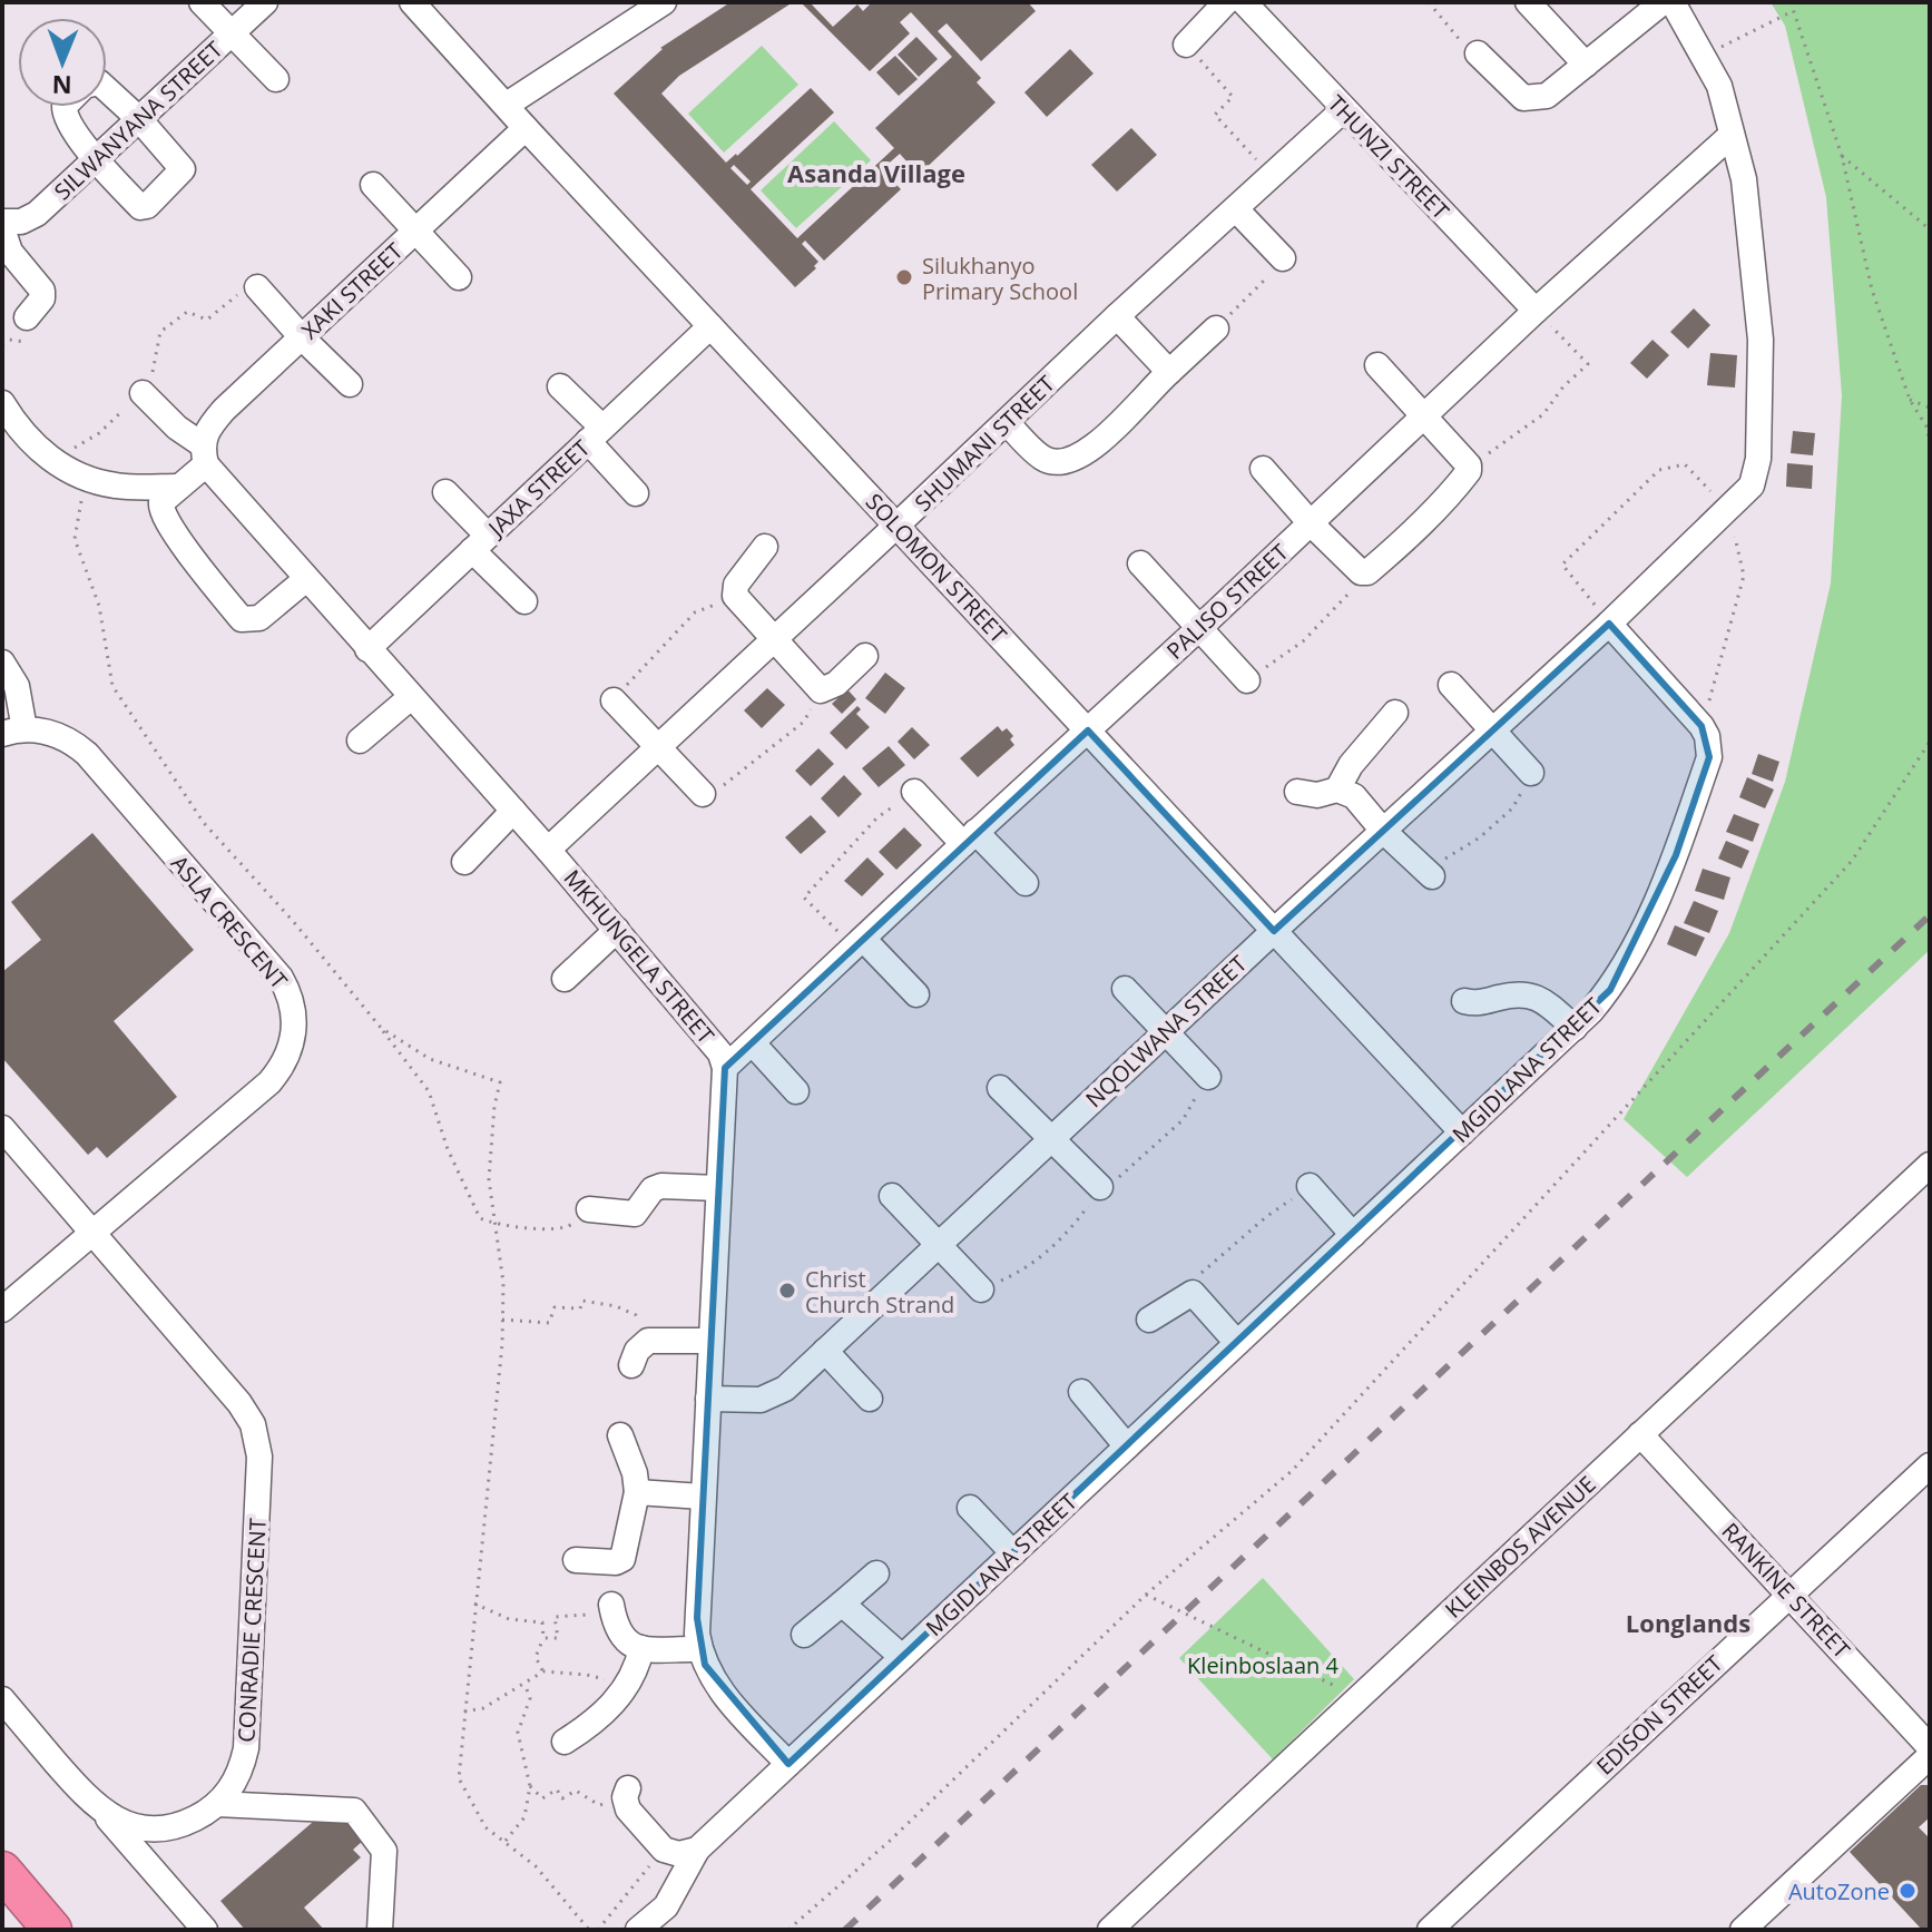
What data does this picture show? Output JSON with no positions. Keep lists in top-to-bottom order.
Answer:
{
  "streets": {
    "street": [
      "SILWANYANA STREET",
      "THUNZI STREET",
      "XAKI STREET",
      "SHUMANI STREET",
      "JAXA STREET",
      "SOLOMON STREET",
      "PALISO STREET",
      "ASLA CRESCENT",
      "MKHUNGELA STREET",
      "NQOLWANA STREET",
      "MGIDLANA STREET",
      "KLEINBOS AVENUE",
      "RANKINE STREET",
      "CONRADIE CRESCENT",
      "EDISON STREET"
    ]
  },
  "crossings": [
    ["THUNZI STREET", "SHUMANI STREET"],
    ["THUNZI STREET", "PALISO STREET"],
    ["XAKI STREET", "SOLOMON STREET"],
    ["XAKI STREET", "MKHUNGELA STREET"],
    ["SHUMANI STREET", "SOLOMON STREET"],
    ["SHUMANI STREET", "MKHUNGELA STREET"],
    ["JAXA STREET", "SOLOMON STREET"],
    ["JAXA STREET", "MKHUNGELA STREET"],
    ["SOLOMON STREET", "PALISO STREET"],
    ["SOLOMON STREET", "NQOLWANA STREET"],
    ["SOLOMON STREET", "MGIDLANA STREET"],
    ["PALISO STREET", "MKHUNGELA STREET"],
    ["ASLA CRESCENT", "CONRADIE CRESCENT"],
    ["MKHUNGELA STREET", "NQOLWANA STREET"],
    ["MKHUNGELA STREET", "MGIDLANA STREET"],
    ["NQOLWANA STREET", "MGIDLANA STREET"],
    ["KLEINBOS AVENUE", "RANKINE STREET"],
    ["RANKINE STREET", "EDISON STREET"]
  ],
  "districts": ["Asanda Village", "Longlands"],
  "parks": ["Kleinboslaan 4"],
  "places": ["Silukhanyo Primary School", "Christ Church Strand", "AutoZone"],
  "north": "bottom"
}
